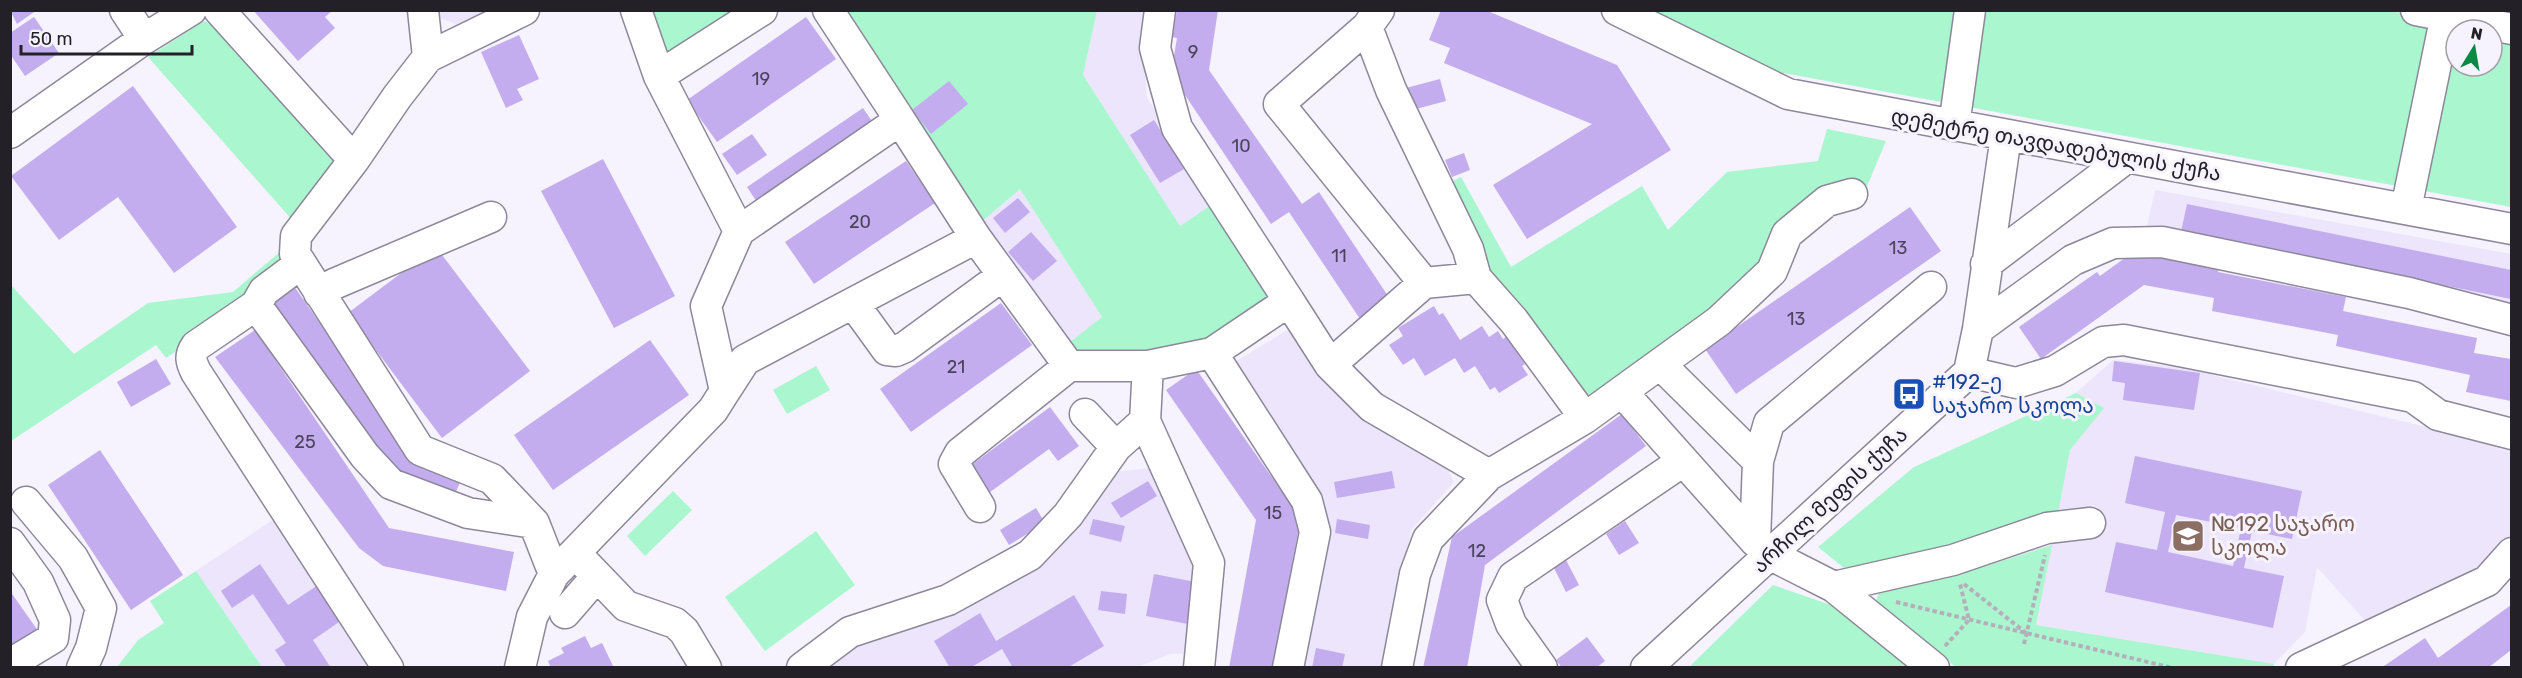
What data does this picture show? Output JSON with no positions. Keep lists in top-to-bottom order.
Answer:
{
  "streets": {
    "street": ["დემეტრე თავდადებულის ქუჩა", "არჩილ მეფის ქუჩა"]
  },
  "places": {
    "bus stop": ["#192-ე საჯარო სკოლა"],
    "school or university": ["№192 საჯარო სკოლა"]
  },
  "house_numbers": [
    "9",
    "19",
    "10",
    "20",
    "13",
    "11",
    "13",
    "21",
    "25",
    "15",
    "12"
  ],
  "scale_bar": "50 m",
  "north": "top"
}
